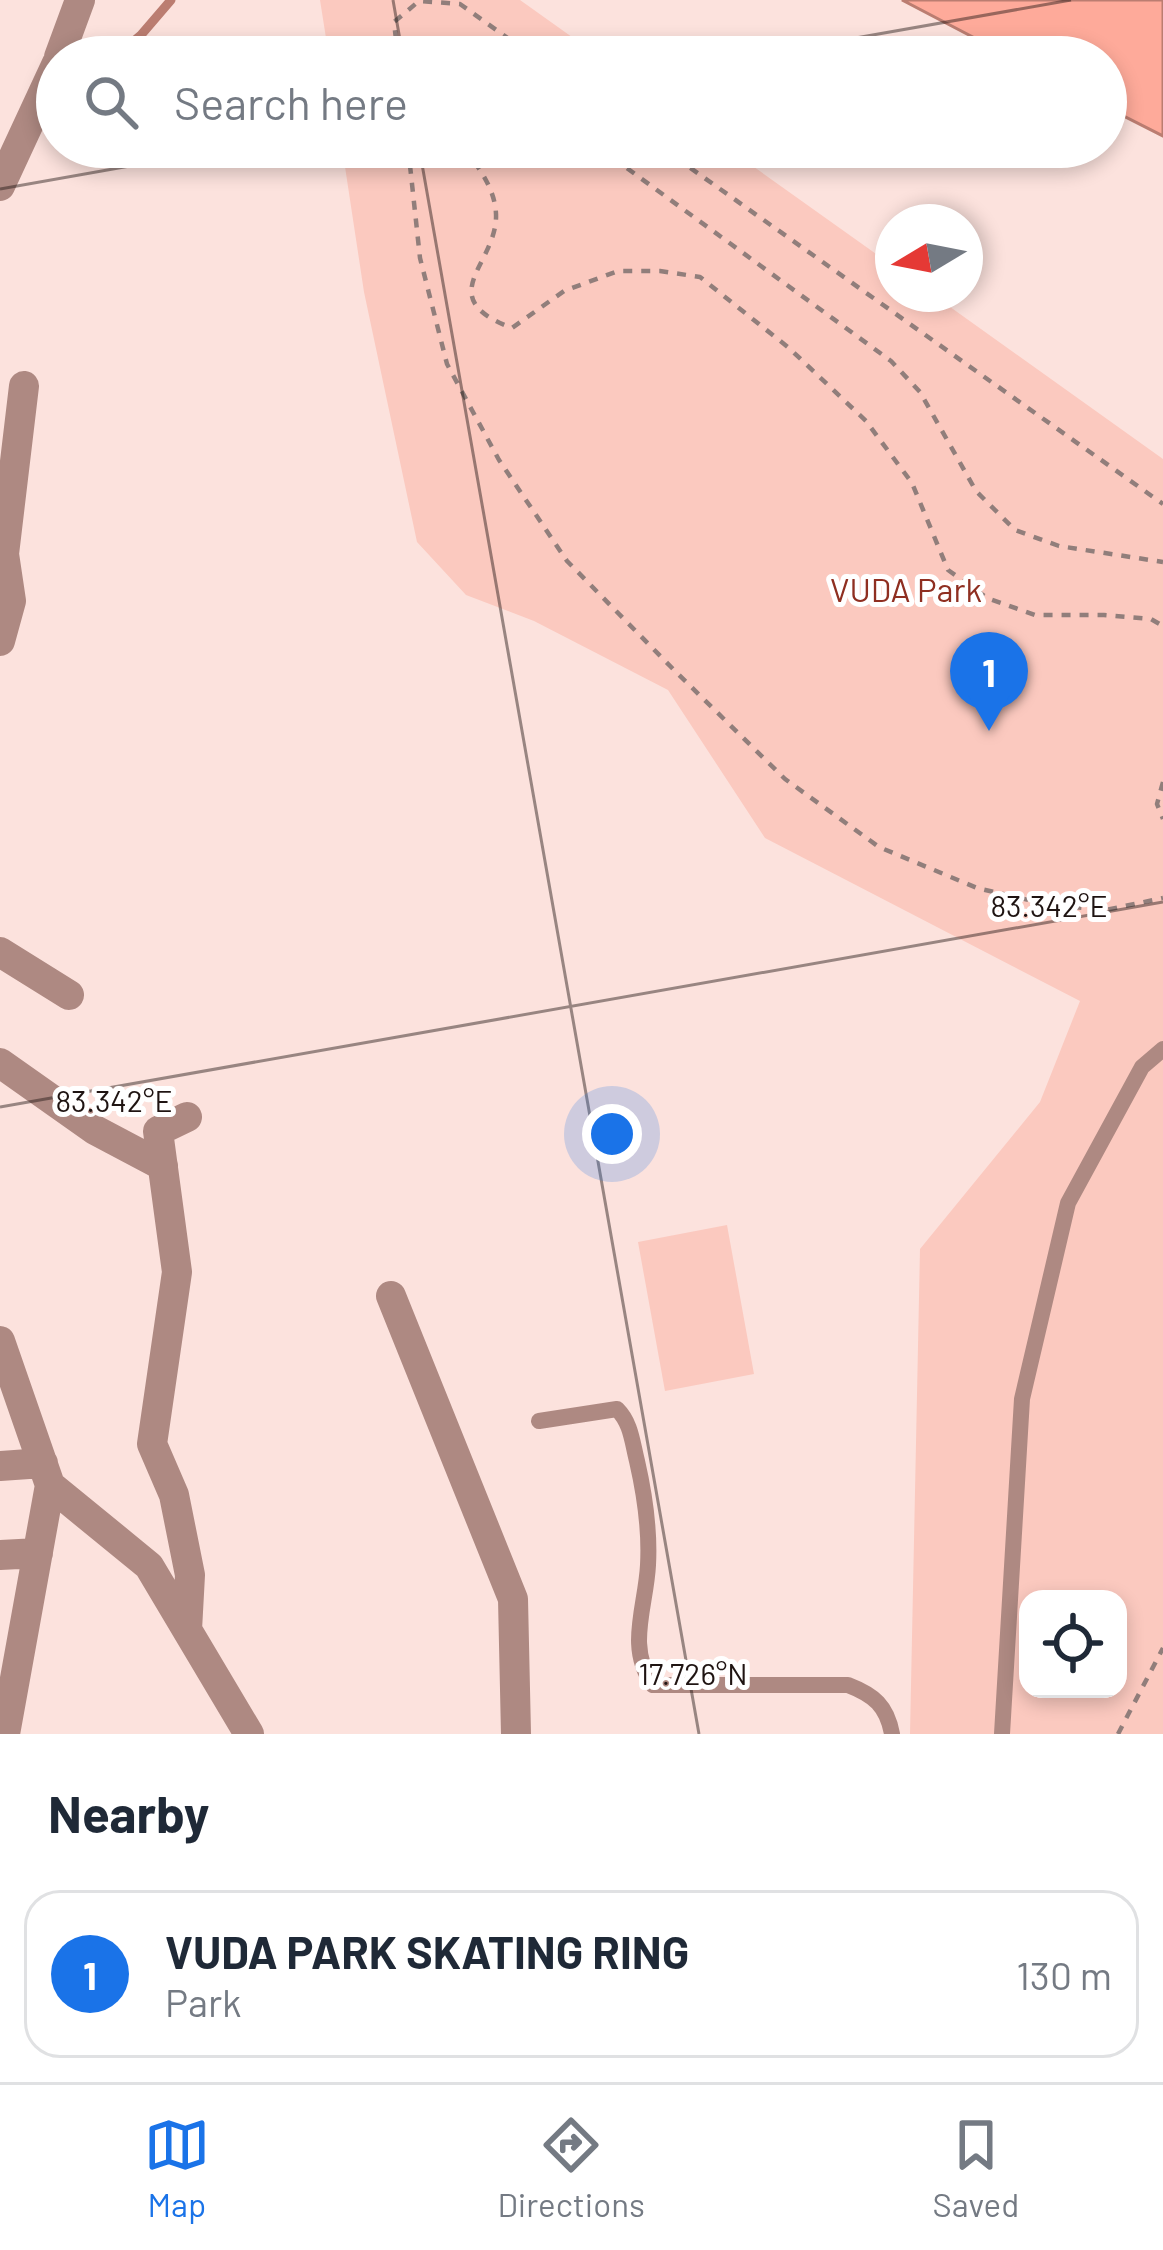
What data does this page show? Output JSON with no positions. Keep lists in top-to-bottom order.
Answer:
{
  "parks": ["VUDA Park"],
  "north": "left",
  "page": {
    "search": "Search here",
    "pins": "1",
    "heading": "Nearby",
    "list": [
      {
        "mark": "1",
        "name": "VUDA PARK SKATING RING",
        "note": "Park",
        "value": "130 m"
      }
    ],
    "nav": ["Map", "Directions", "Saved"]
  },
  "coordinates": ["83.342°E", "17.726°N"]
}
